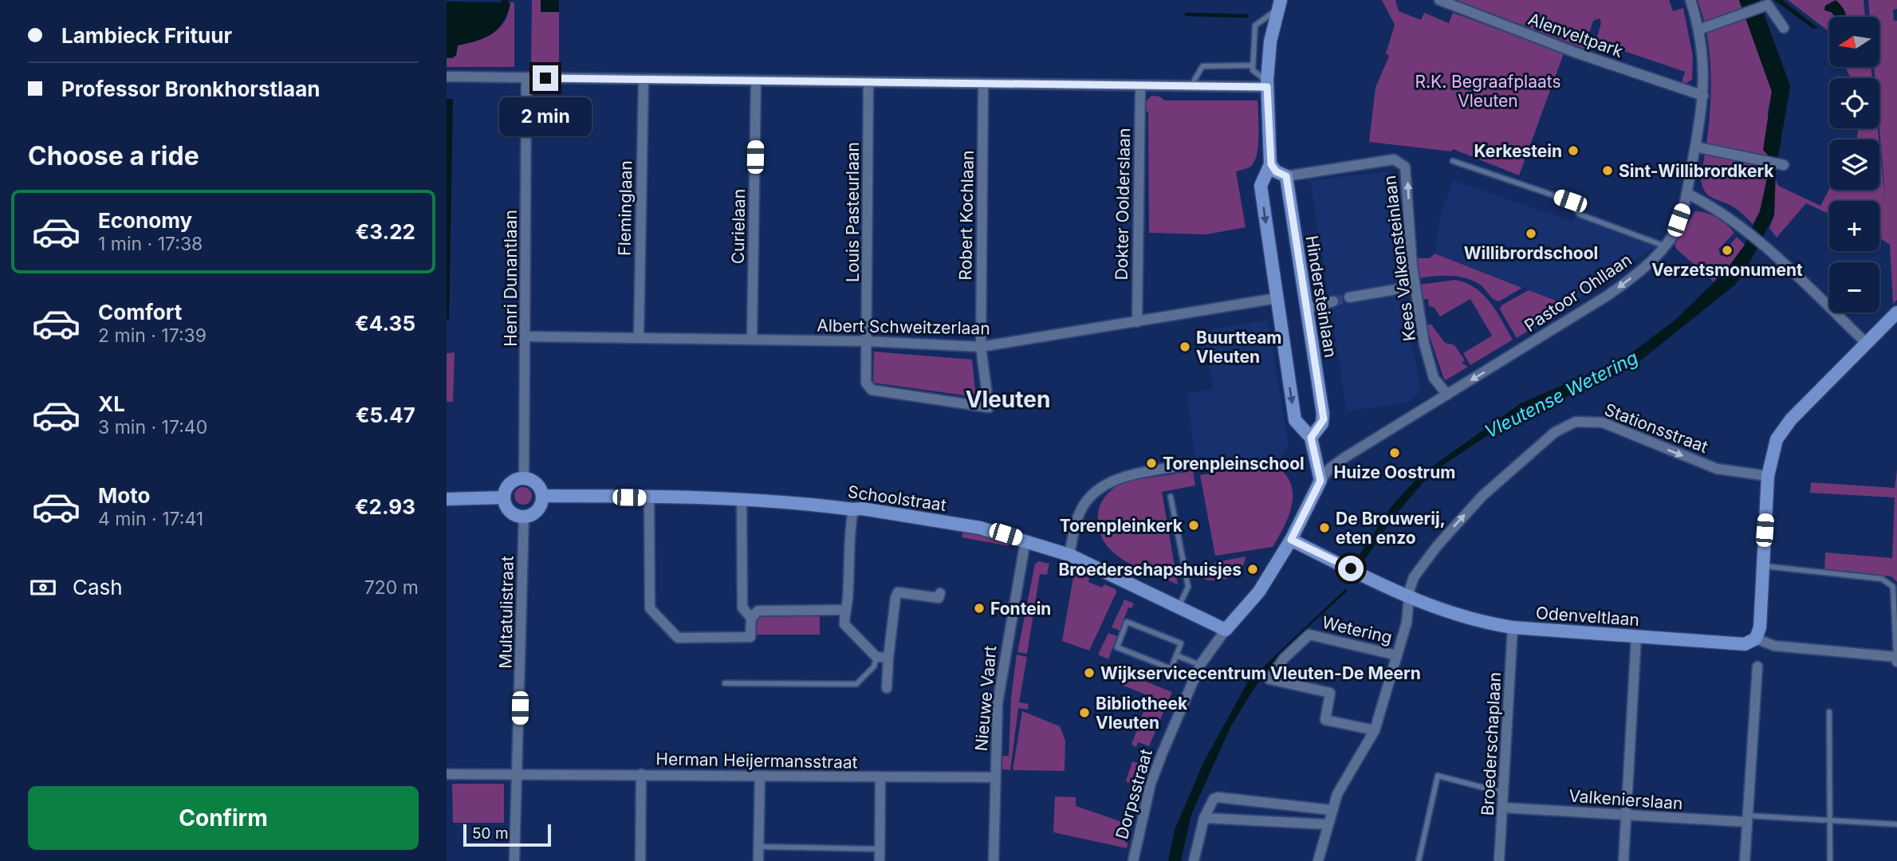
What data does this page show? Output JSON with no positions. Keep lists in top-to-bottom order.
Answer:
{
  "streets": {
    "street": [
      "Alenveltpark",
      "Dokter Oolderslaan",
      "Fleminglaan",
      "Louis Pasteurlaan",
      "Robert Kochlaan",
      "Curielaan",
      "Kees Valkensteinlaan",
      "Henri Dunantlaan",
      "Pastoor Ohllaan",
      "Hindersteinlaan",
      "Albert Schweitzerlaan",
      "Stationsstraat",
      "Schoolstraat",
      "Multatulistraat",
      "Odenveltlaan",
      "Wetering",
      "Nieuwe Vaart",
      "Broederschaplaan",
      "Herman Heijermansstraat",
      "Dorpsstraat",
      "Valkenierslaan"
    ]
  },
  "crossings": [
    ["Alenveltpark", "Pastoor Ohllaan"],
    ["Dokter Oolderslaan", "Albert Schweitzerlaan"],
    ["Fleminglaan", "Albert Schweitzerlaan"],
    ["Louis Pasteurlaan", "Robert Kochlaan"],
    ["Louis Pasteurlaan", "Albert Schweitzerlaan"],
    ["Robert Kochlaan", "Albert Schweitzerlaan"],
    ["Curielaan", "Albert Schweitzerlaan"],
    ["Kees Valkensteinlaan", "Pastoor Ohllaan"],
    ["Kees Valkensteinlaan", "Hindersteinlaan"],
    ["Henri Dunantlaan", "Albert Schweitzerlaan"],
    ["Henri Dunantlaan", "Schoolstraat"],
    ["Henri Dunantlaan", "Multatulistraat"],
    ["Stationsstraat", "Odenveltlaan"],
    ["Stationsstraat", "Wetering"],
    ["Schoolstraat", "Multatulistraat"],
    ["Schoolstraat", "Nieuwe Vaart"],
    ["Schoolstraat", "Dorpsstraat"],
    ["Multatulistraat", "Herman Heijermansstraat"],
    ["Odenveltlaan", "Broederschaplaan"],
    ["Odenveltlaan", "Dorpsstraat"],
    ["Nieuwe Vaart", "Herman Heijermansstraat"],
    ["Broederschaplaan", "Valkenierslaan"]
  ],
  "one_way": ["Pastoor Ohllaan", "Stationsstraat"],
  "districts": ["Vleuten"],
  "water": ["Vleutense Wetering"],
  "parks": ["R.K. Begraafplaats Vleuten"],
  "places": [
    "Kerkestein",
    "Sint-Willibrordkerk",
    "Willibrordschool",
    "Verzetsmonument",
    "Buurtteam Vleuten",
    "Huize Oostrum",
    "Torenpleinschool",
    "Torenpleinkerk",
    "De Brouwerij, eten enzo",
    "Broederschapshuisjes",
    "Fontein",
    "Wijkservicecentrum Vleuten-De Meern",
    "Bibliotheek Vleuten"
  ],
  "scale_bar": "50 m",
  "north": "left",
  "page": {
    "banner": ["Lambieck Frituur", "Professor Bronkhorstlaan"],
    "map_buttons": ["+", "−"],
    "bubble": "2 min",
    "heading": "Choose a ride",
    "list": [
      {
        "name": "Economy",
        "note": "1 min · 17:38",
        "value": "€3.22"
      },
      {
        "name": "Comfort",
        "note": "2 min · 17:39",
        "value": "€4.35"
      },
      {
        "name": "XL",
        "note": "3 min · 17:40",
        "value": "€5.47"
      },
      {
        "name": "Moto",
        "note": "4 min · 17:41",
        "value": "€2.93"
      }
    ],
    "pay": ["Cash", "720 m"],
    "buttons": "Confirm",
    "scale": "50 m"
  }
}
